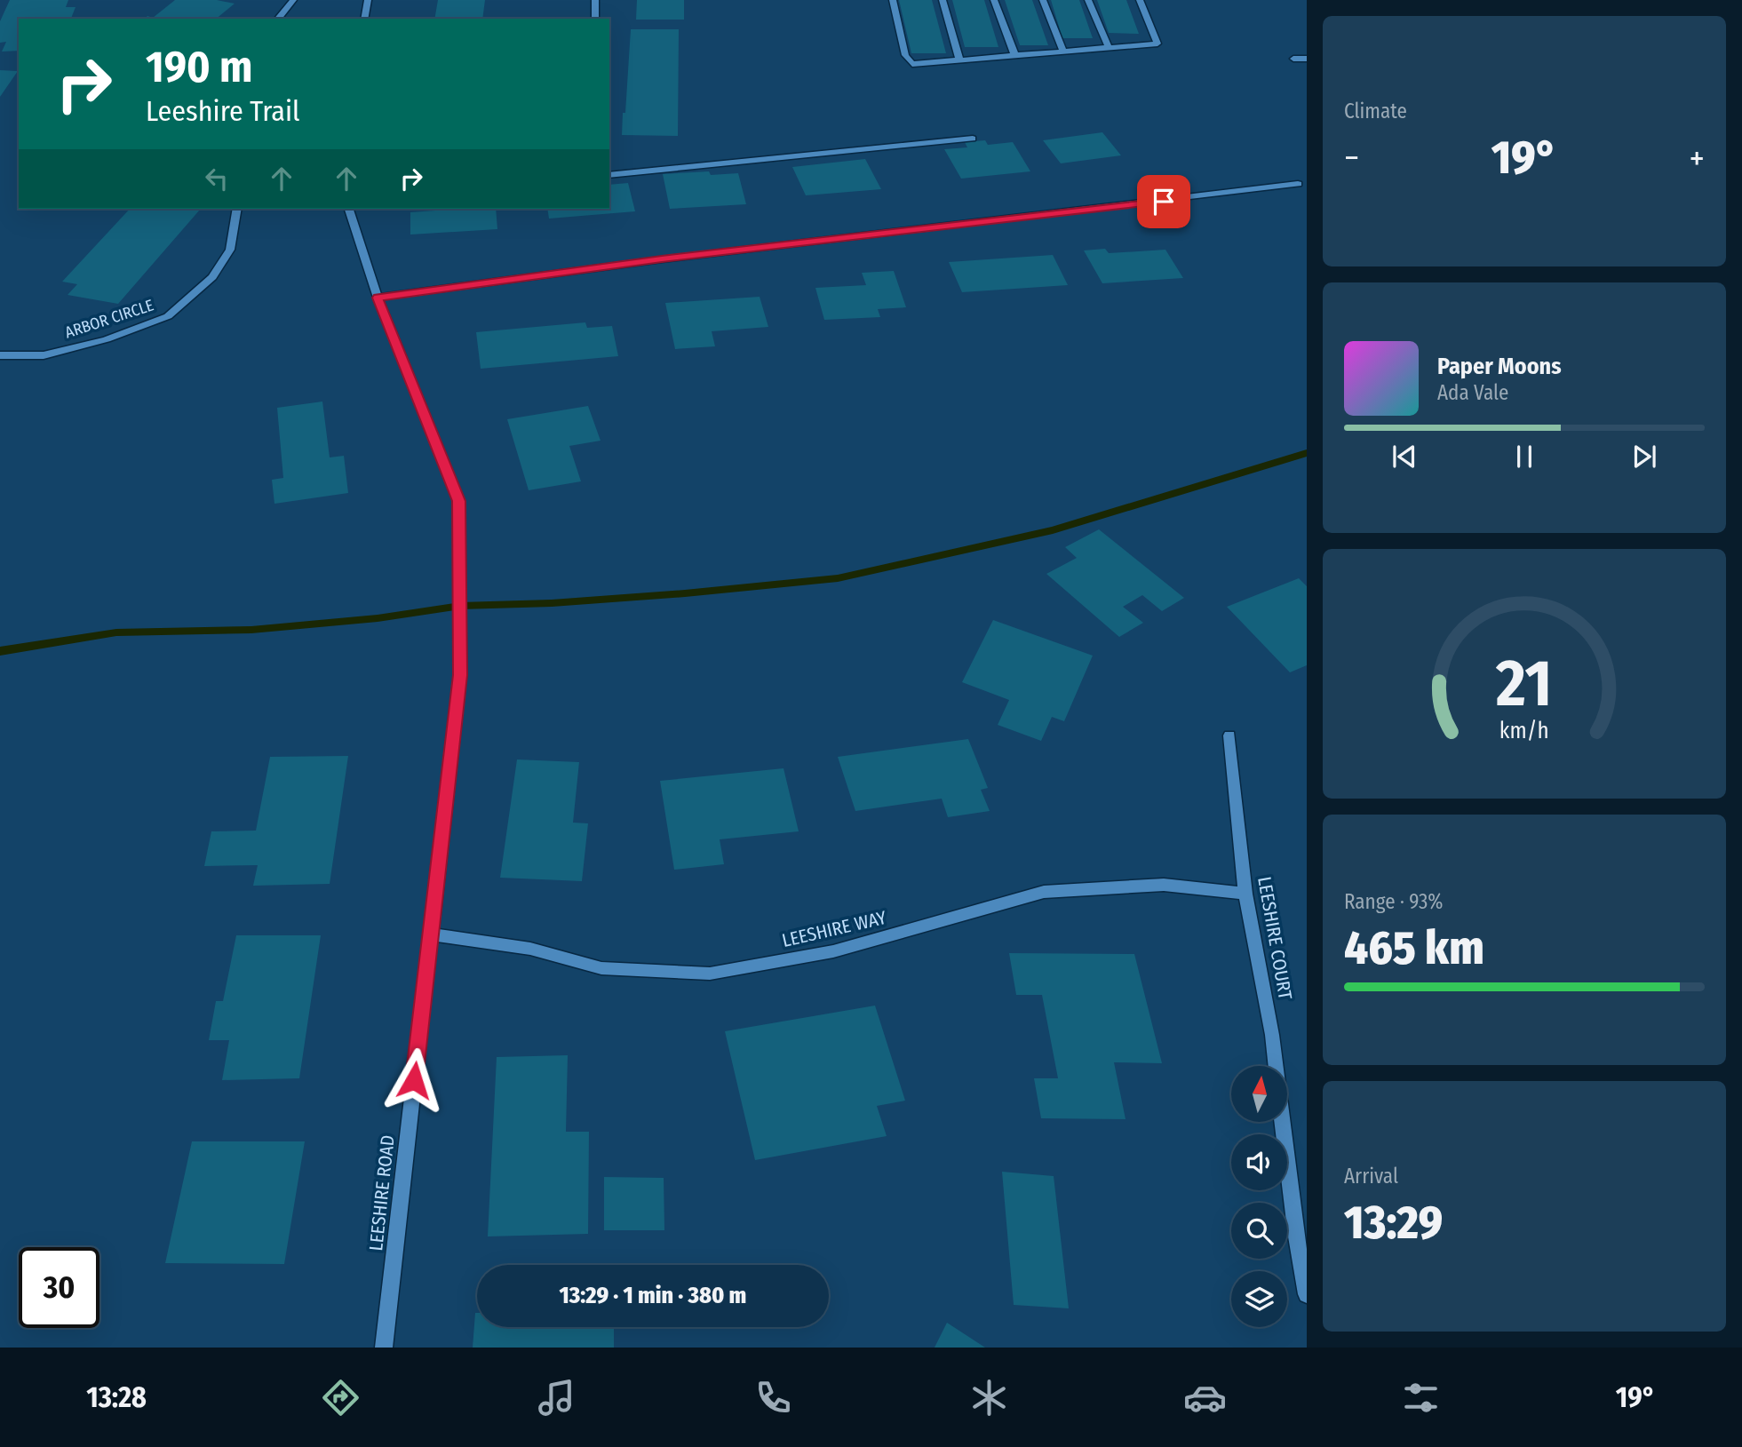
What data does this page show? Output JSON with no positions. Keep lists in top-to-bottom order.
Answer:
{
  "streets": {
    "street": [
      "ARBOR CIRCLE",
      "LEESHIRE WAY",
      "LEESHIRE COURT",
      "LEESHIRE ROAD"
    ]
  },
  "crossings": [
    ["LEESHIRE WAY", "LEESHIRE COURT"],
    ["LEESHIRE WAY", "LEESHIRE ROAD"]
  ],
  "north": "top",
  "page": {
    "tile": [
      "Climate",
      ["Range · 93%", "465 km"],
      ["Arrival", "13:29"]
    ],
    "turn": ["190 m", "Leeshire Trail"],
    "heat": ["−", "19°", "+"],
    "song": ["Paper Moons", "Ada Vale"],
    "limit": "30",
    "trip": "13:29 · 1 min · 380 m",
    "tabs": ["13:28", "19°"],
    "gauge": ["21", "km/h"]
  }
}
